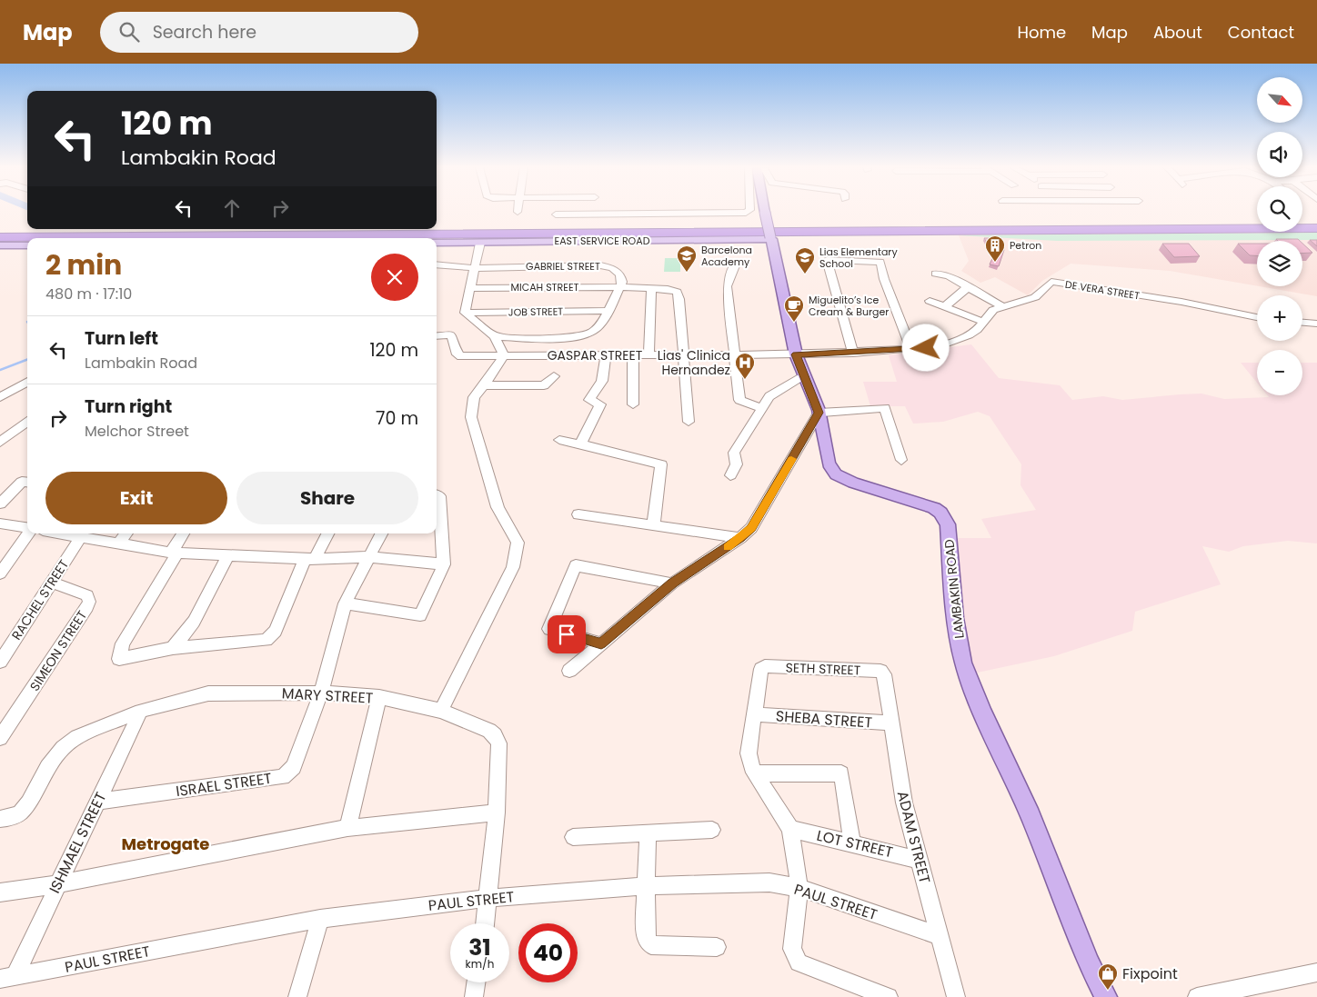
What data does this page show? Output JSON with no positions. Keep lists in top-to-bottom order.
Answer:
{
  "streets": {
    "main road": ["EAST SERVICE ROAD", "LAMBAKIN ROAD"],
    "street": [
      "GABRIEL STREET",
      "MICAH STREET",
      "DE VERA STREET",
      "JOB STREET",
      "GASPAR STREET",
      "RACHEL STREET",
      "SIMEON STREET",
      "SETH STREET",
      "MARY STREET",
      "SHEBA STREET",
      "ISRAEL STREET",
      "ADAM STREET",
      "ISHMAEL STREET",
      "LOT STREET",
      "PAUL STREET"
    ]
  },
  "crossings": [
    ["EAST SERVICE ROAD", "LAMBAKIN ROAD"],
    ["GABRIEL STREET", "MICAH STREET"],
    ["DE VERA STREET", "GASPAR STREET"],
    ["DE VERA STREET", "LAMBAKIN ROAD"],
    ["GASPAR STREET", "LAMBAKIN ROAD"],
    ["RACHEL STREET", "SIMEON STREET"],
    ["SETH STREET", "SHEBA STREET"],
    ["SETH STREET", "ADAM STREET"],
    ["MARY STREET", "ISRAEL STREET"],
    ["MARY STREET", "ISHMAEL STREET"],
    ["MARY STREET", "PAUL STREET"],
    ["SHEBA STREET", "ADAM STREET"],
    ["ISRAEL STREET", "ISHMAEL STREET"],
    ["ADAM STREET", "LOT STREET"],
    ["ADAM STREET", "PAUL STREET"],
    ["ISHMAEL STREET", "PAUL STREET"]
  ],
  "districts": ["Metrogate"],
  "places": {
    "building": ["Petron"],
    "school or university": ["Barcelona Academy", "Lias Elementary School"],
    "cafe": ["Miguelito’s Ice Cream & Burger"],
    "hospital": ["Lias' Clinica Hernandez"],
    "shop": ["Fixpoint"]
  },
  "north": "bottom right",
  "page": {
    "header": "Map",
    "search": "Search here",
    "nav": [
      "Home",
      "Map",
      "About",
      "Contact"
    ],
    "map_buttons": ["+", "−"],
    "turn": ["120 m", "Lambakin Road"],
    "heading": ["2 min", "480 m · 17:10"],
    "list": [
      {
        "name": "Turn left",
        "note": "Lambakin Road",
        "value": "120 m"
      },
      {
        "name": "Turn right",
        "note": "Melchor Street",
        "value": "70 m"
      }
    ],
    "buttons": ["Exit", "Share"],
    "speed": "31 km/h",
    "limit": "40"
  }
}
